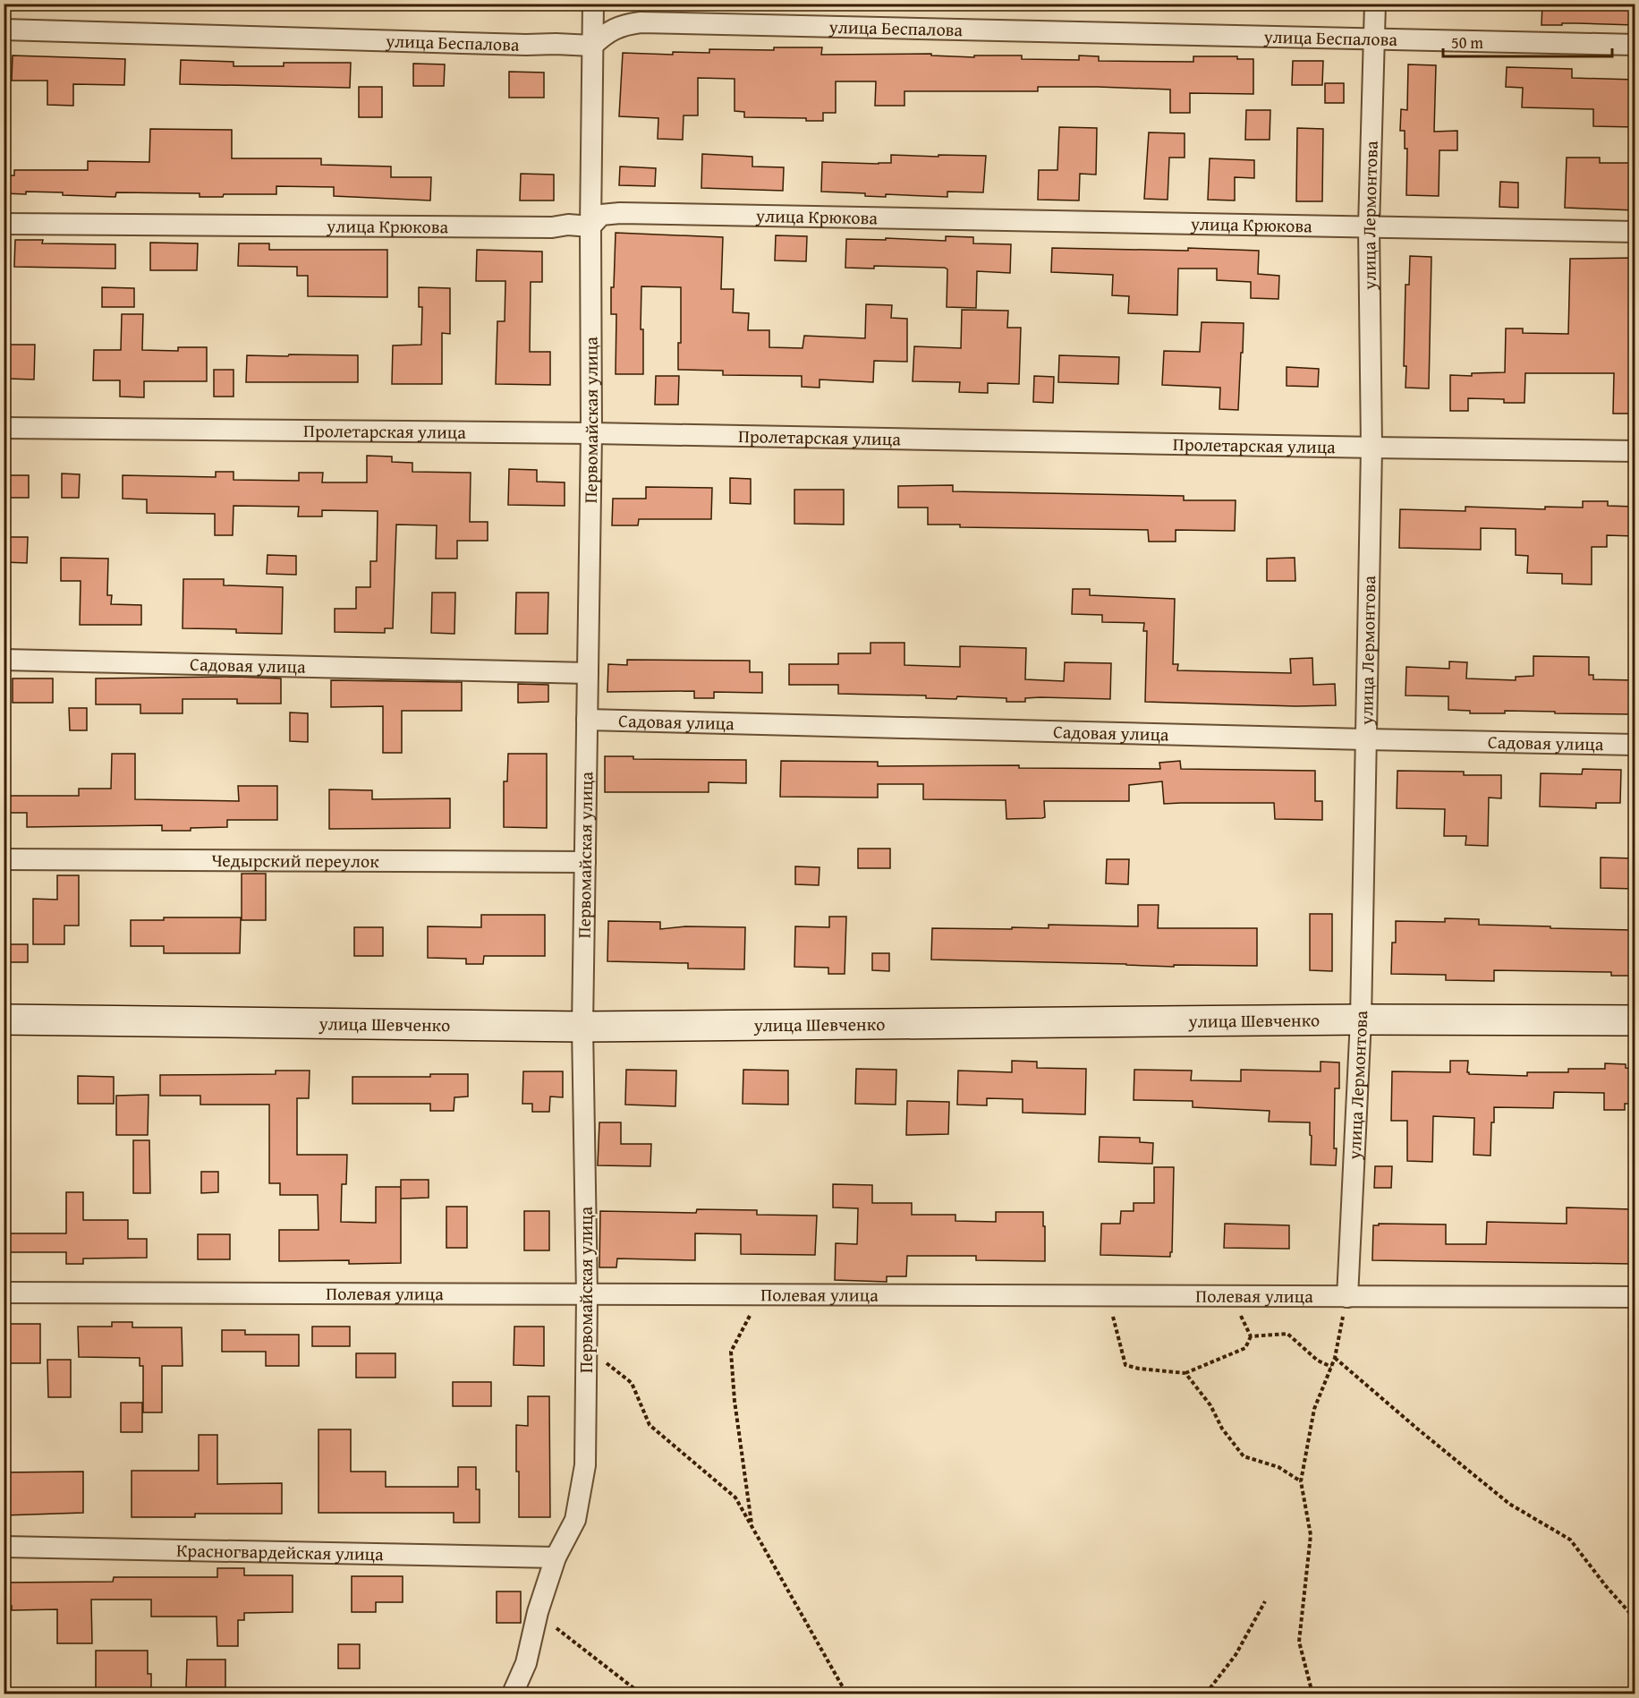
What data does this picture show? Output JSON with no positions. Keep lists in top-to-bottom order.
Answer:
{
  "streets": {
    "street": [
      "улица Беспалова",
      "улица Лермонтова",
      "улица Крюкова",
      "Первомайская улица",
      "Пролетарская улица",
      "Садовая улица",
      "Чедырский переулок",
      "улица Шевченко",
      "Полевая улица",
      "Красногвардейская улица"
    ]
  },
  "crossings": [
    ["улица Беспалова", "улица Лермонтова"],
    ["улица Беспалова", "Первомайская улица"],
    ["улица Лермонтова", "улица Крюкова"],
    ["улица Лермонтова", "Пролетарская улица"],
    ["улица Лермонтова", "Садовая улица"],
    ["улица Лермонтова", "улица Шевченко"],
    ["улица Лермонтова", "Полевая улица"],
    ["улица Крюкова", "Первомайская улица"],
    ["Первомайская улица", "Пролетарская улица"],
    ["Первомайская улица", "Садовая улица"],
    ["Первомайская улица", "Чедырский переулок"],
    ["Первомайская улица", "улица Шевченко"],
    ["Первомайская улица", "Полевая улица"],
    ["Первомайская улица", "Красногвардейская улица"]
  ],
  "scale_bar": "50 m"
}
